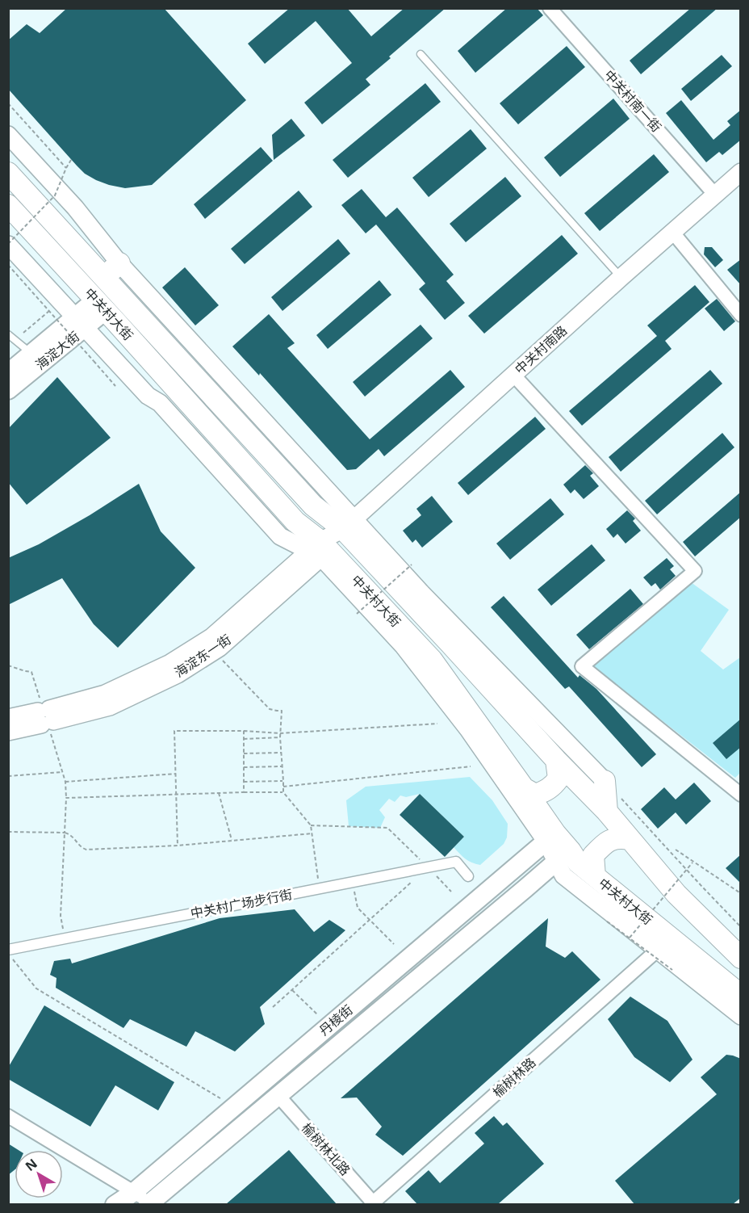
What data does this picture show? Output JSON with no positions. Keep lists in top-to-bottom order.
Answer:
{
  "streets": {
    "main road": ["中关村大街", "海淀大街", "丹棱街"],
    "street": [
      "中关村南一街",
      "中关村南路",
      "海淀东一街",
      "中关村广场步行街",
      "榆树林路",
      "榆树林北路"
    ]
  },
  "crossings": [
    ["中关村南一街", "中关村南路"],
    ["中关村大街", "中关村南路"],
    ["中关村大街", "海淀大街"],
    ["中关村大街", "海淀东一街"],
    ["中关村大街", "丹棱街"],
    ["中关村大街", "榆树林路"],
    ["中关村南路", "海淀东一街"],
    ["丹棱街", "榆树林北路"],
    ["榆树林路", "榆树林北路"]
  ],
  "north": "top left"
}
